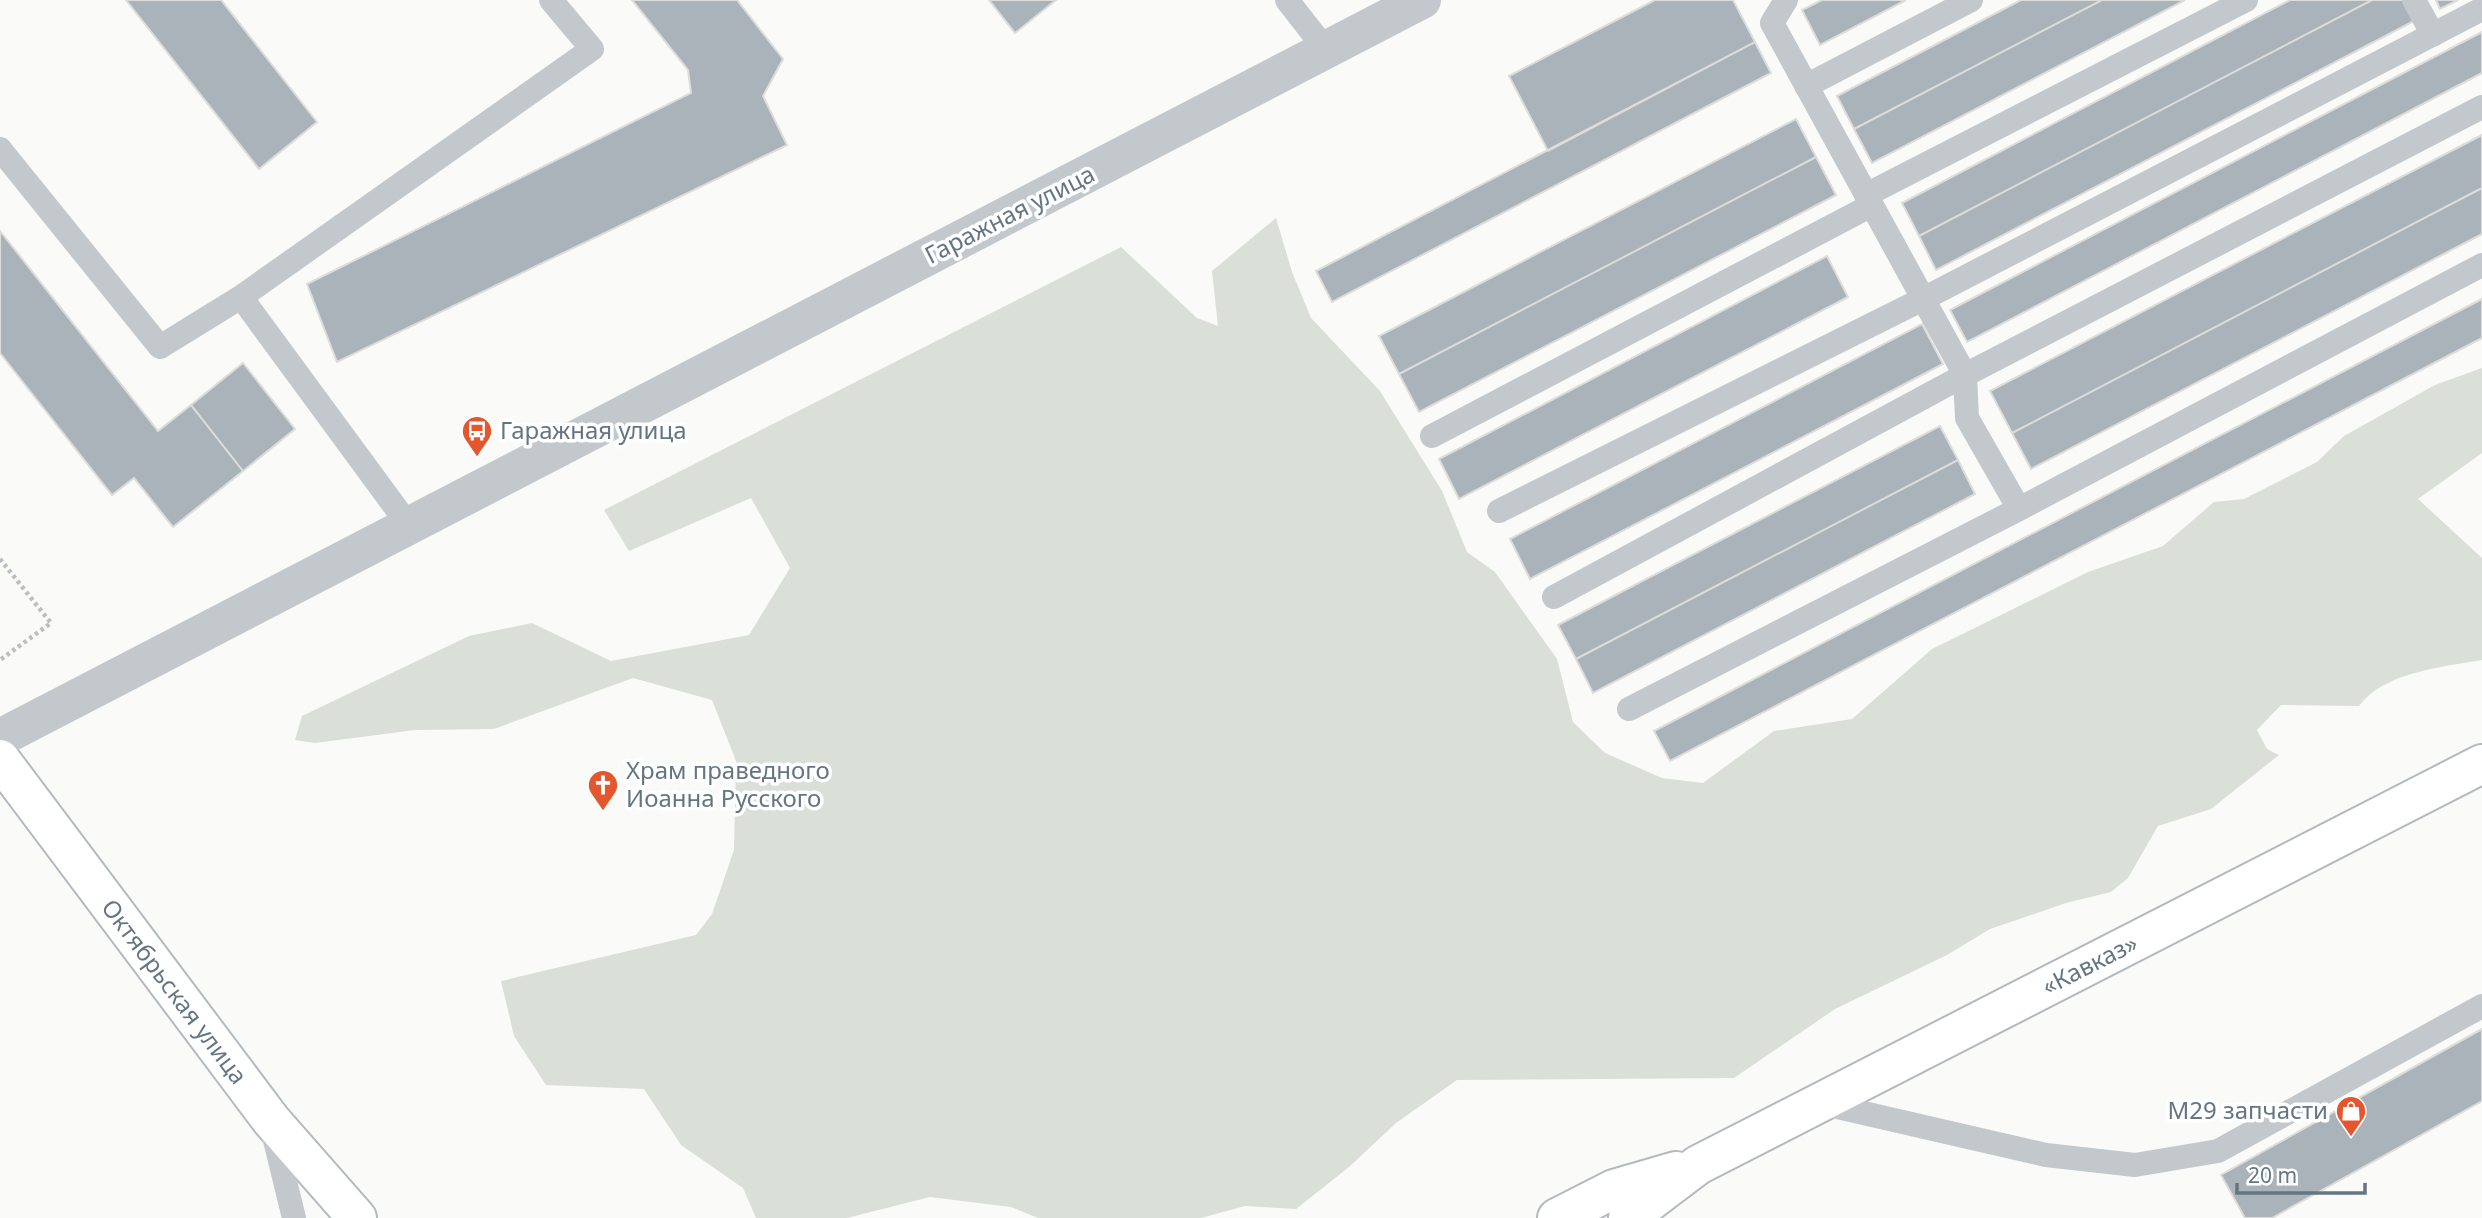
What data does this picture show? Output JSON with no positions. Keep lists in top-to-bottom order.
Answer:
{
  "streets": {
    "main road": ["«Кавказ»", "Октябрьская улица"],
    "street": ["Гаражная улица"]
  },
  "places": {
    "bus stop": ["Гаражная улица"],
    "church": ["Храм праведного Иоанна Русского"],
    "shop": ["М29 запчасти"]
  },
  "scale_bar": "20 m"
}
